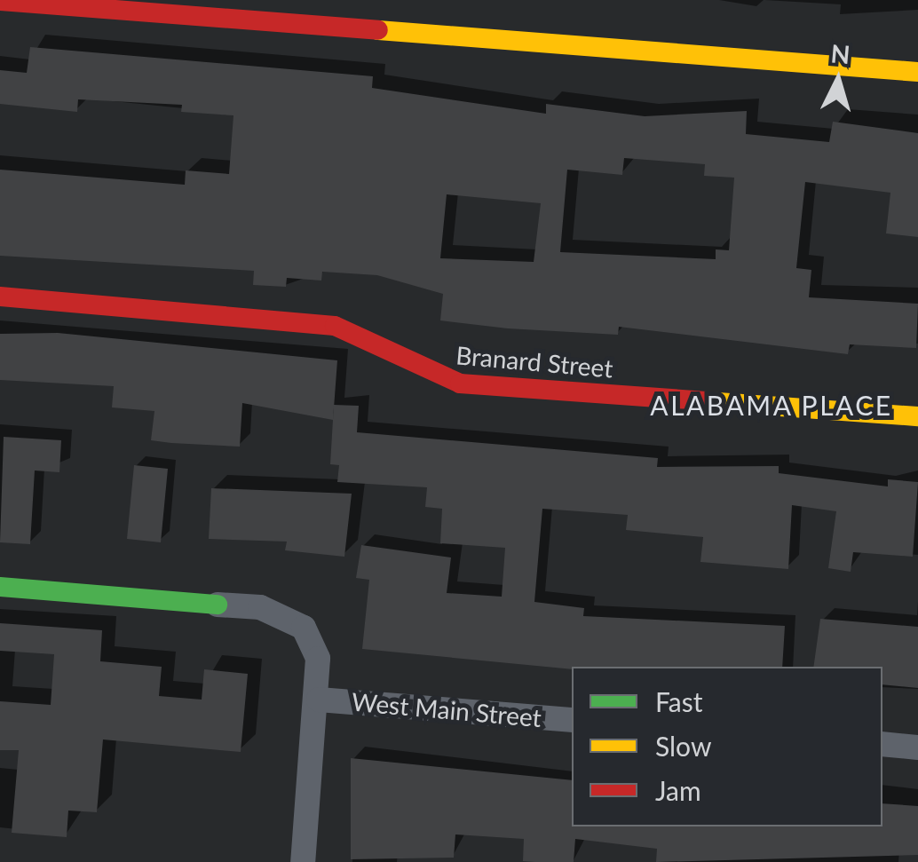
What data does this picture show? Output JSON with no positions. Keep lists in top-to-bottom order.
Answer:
{
  "streets": {
    "street": ["Branard Street", "West Main Street"]
  },
  "districts": ["ALABAMA PLACE"],
  "legend": ["Fast", "Slow", "Jam"],
  "north": "top"
}
